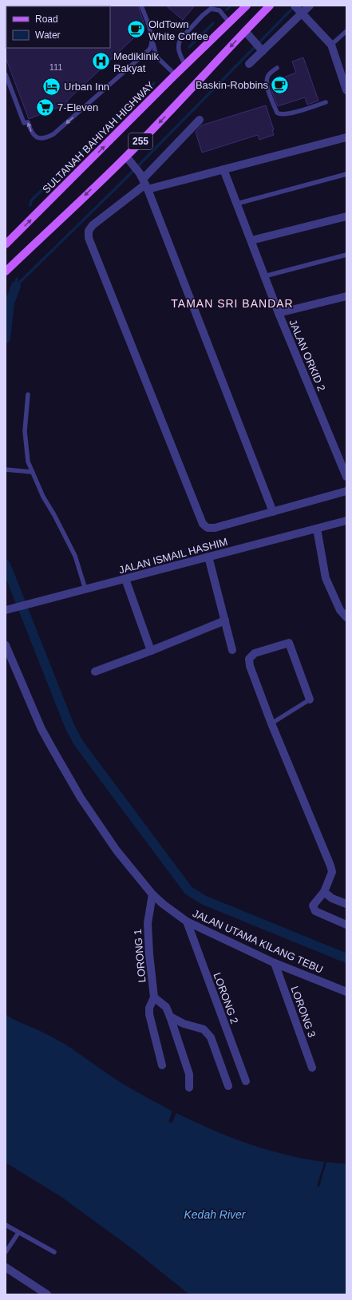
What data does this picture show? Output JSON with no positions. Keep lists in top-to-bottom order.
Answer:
{
  "streets": {
    "main road": ["SULTANAH BAHIYAH HIGHWAY", "255"],
    "street": [
      "JALAN ORKID 2",
      "JALAN ISMAIL HASHIM",
      "JALAN UTAMA KILANG TEBU",
      "LORONG 1",
      "LORONG 2",
      "LORONG 3"
    ]
  },
  "crossings": [
    ["JALAN UTAMA KILANG TEBU", "LORONG 1"],
    ["JALAN UTAMA KILANG TEBU", "LORONG 2"],
    ["JALAN UTAMA KILANG TEBU", "LORONG 3"]
  ],
  "districts": ["TAMAN SRI BANDAR"],
  "water": ["Kedah River"],
  "places": {
    "cafe": ["OldTown White Coffee", "Baskin-Robbins"],
    "hospital": ["Mediklinik Rakyat"],
    "hotel": ["Urban Inn"],
    "supermarket": ["7-Eleven"]
  },
  "house_numbers": ["111"],
  "legend": ["Road", "Water"]
}
